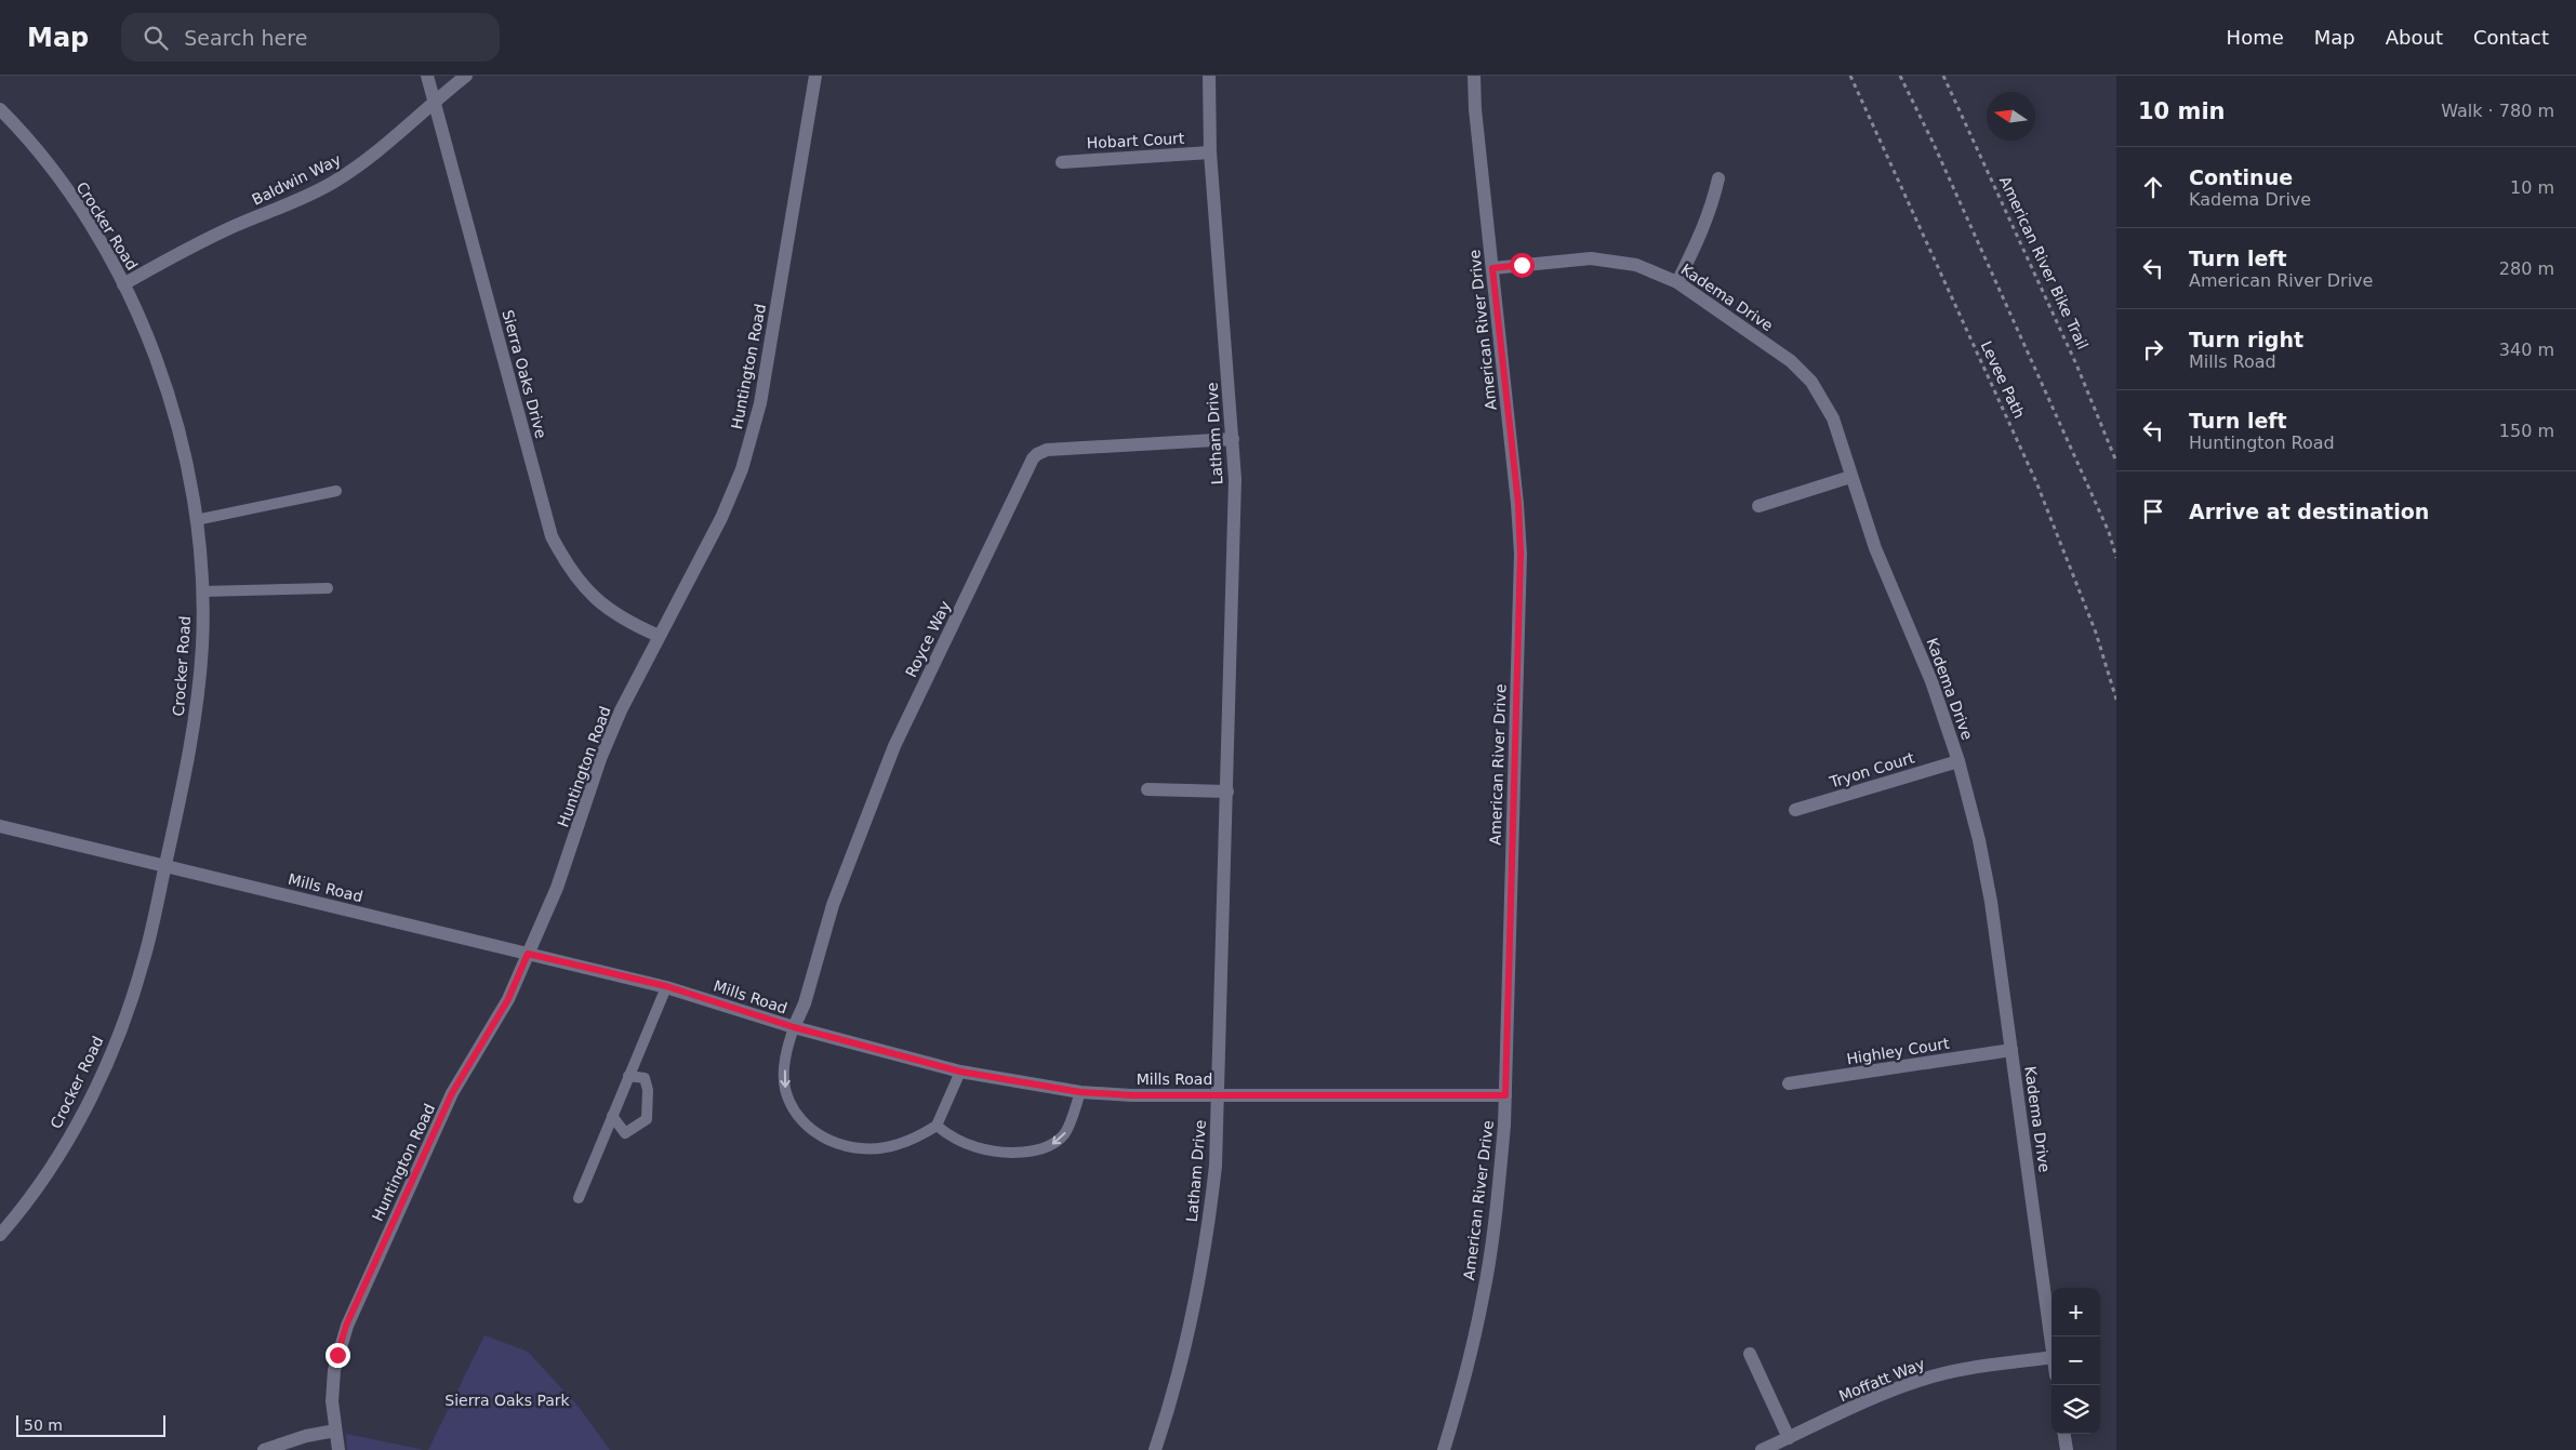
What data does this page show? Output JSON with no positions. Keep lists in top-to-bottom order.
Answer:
{
  "streets": {
    "street": [
      "Hobart Court",
      "Baldwin Way",
      "Crocker Road",
      "Kadema Drive",
      "American River Drive",
      "Huntington Road",
      "Sierra Oaks Drive",
      "Latham Drive",
      "Royce Way",
      "Tryon Court",
      "Mills Road",
      "Highley Court",
      "Moffatt Way"
    ],
    "path": ["American River Bike Trail", "Levee Path"]
  },
  "crossings": [
    ["Hobart Court", "Latham Drive"],
    ["Baldwin Way", "Crocker Road"],
    ["Baldwin Way", "Sierra Oaks Drive"],
    ["Crocker Road", "Mills Road"],
    ["Kadema Drive", "American River Drive"],
    ["Kadema Drive", "Tryon Court"],
    ["Kadema Drive", "Highley Court"],
    ["American River Drive", "Mills Road"],
    ["Huntington Road", "Sierra Oaks Drive"],
    ["Huntington Road", "Mills Road"],
    ["Latham Drive", "Royce Way"],
    ["Latham Drive", "Mills Road"],
    ["Royce Way", "Mills Road"]
  ],
  "parks": ["Sierra Oaks Park"],
  "scale_bar": "50 m",
  "north": "left",
  "page": {
    "header": "Map",
    "search": "Search here",
    "nav": [
      "Home",
      "Map",
      "About",
      "Contact"
    ],
    "heading": ["10 min", "Walk · 780 m"],
    "list": [
      ["Continue", "Kadema Drive", "10 m"],
      ["Turn left", "American River Drive", "280 m"],
      ["Turn right", "Mills Road", "340 m"],
      ["Turn left", "Huntington Road", "150 m"],
      "Arrive at destination"
    ],
    "map_buttons": ["+", "−"],
    "scale": "50 m"
  }
}
